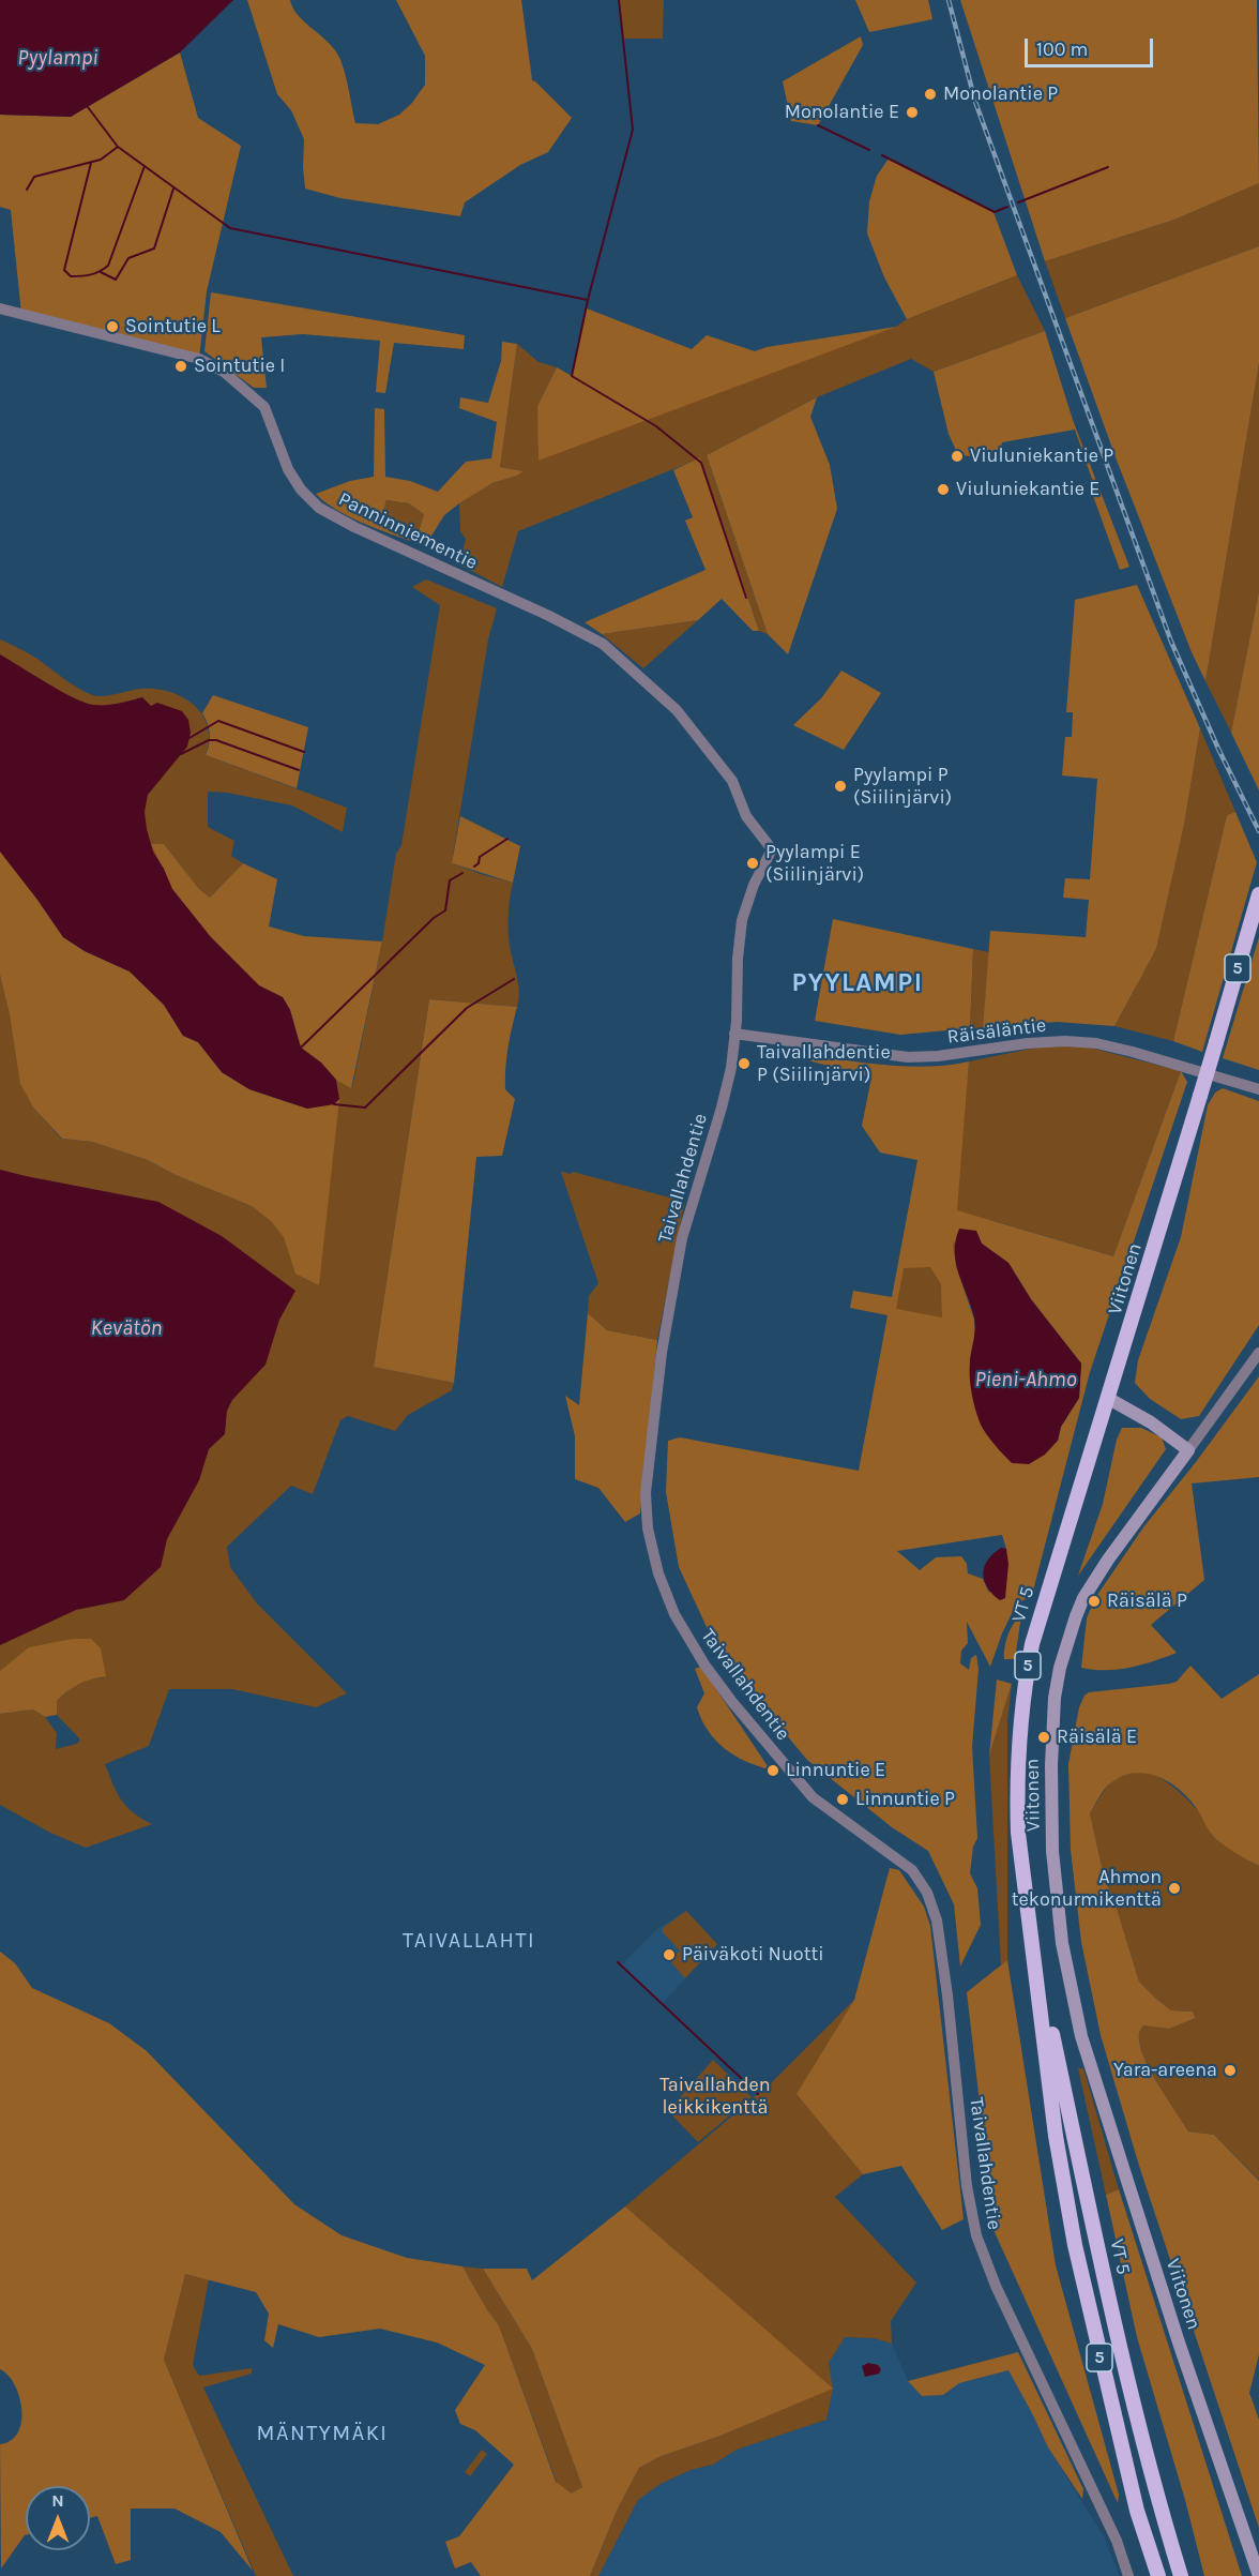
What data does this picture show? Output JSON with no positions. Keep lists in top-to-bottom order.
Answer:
{
  "streets": {
    "highway": ["5", "Viitonen", "VT 5"],
    "street": ["Panninniementie", "Räisäläntie", "Taivallahdentie"]
  },
  "crossings": [
    ["Panninniementie", "Taivallahdentie"],
    ["Räisäläntie", "Taivallahdentie"],
    ["Viitonen", "VT 5"]
  ],
  "districts": ["PYYLAMPI", "TAIVALLAHTI", "MÄNTYMÄKI"],
  "water": ["Pyylampi", "Kevätön", "Pieni-Ahmo"],
  "parks": ["Taivallahden leikkikenttä"],
  "places": [
    "Monolantie P",
    "Monolantie E",
    "Sointutie L",
    "Sointutie I",
    "Viuluniekantie P",
    "Viuluniekantie E",
    "Pyylampi P (Siilinjärvi)",
    "Pyylampi E (Siilinjärvi)",
    "Taivallahdentie P (Siilinjärvi)",
    "Räisälä P",
    "Räisälä E",
    "Linnuntie E",
    "Linnuntie P",
    "Ahmon tekonurmikenttä",
    "Päiväkoti Nuotti",
    "Yara-areena"
  ],
  "scale_bar": "100 m",
  "north": "top"
}
